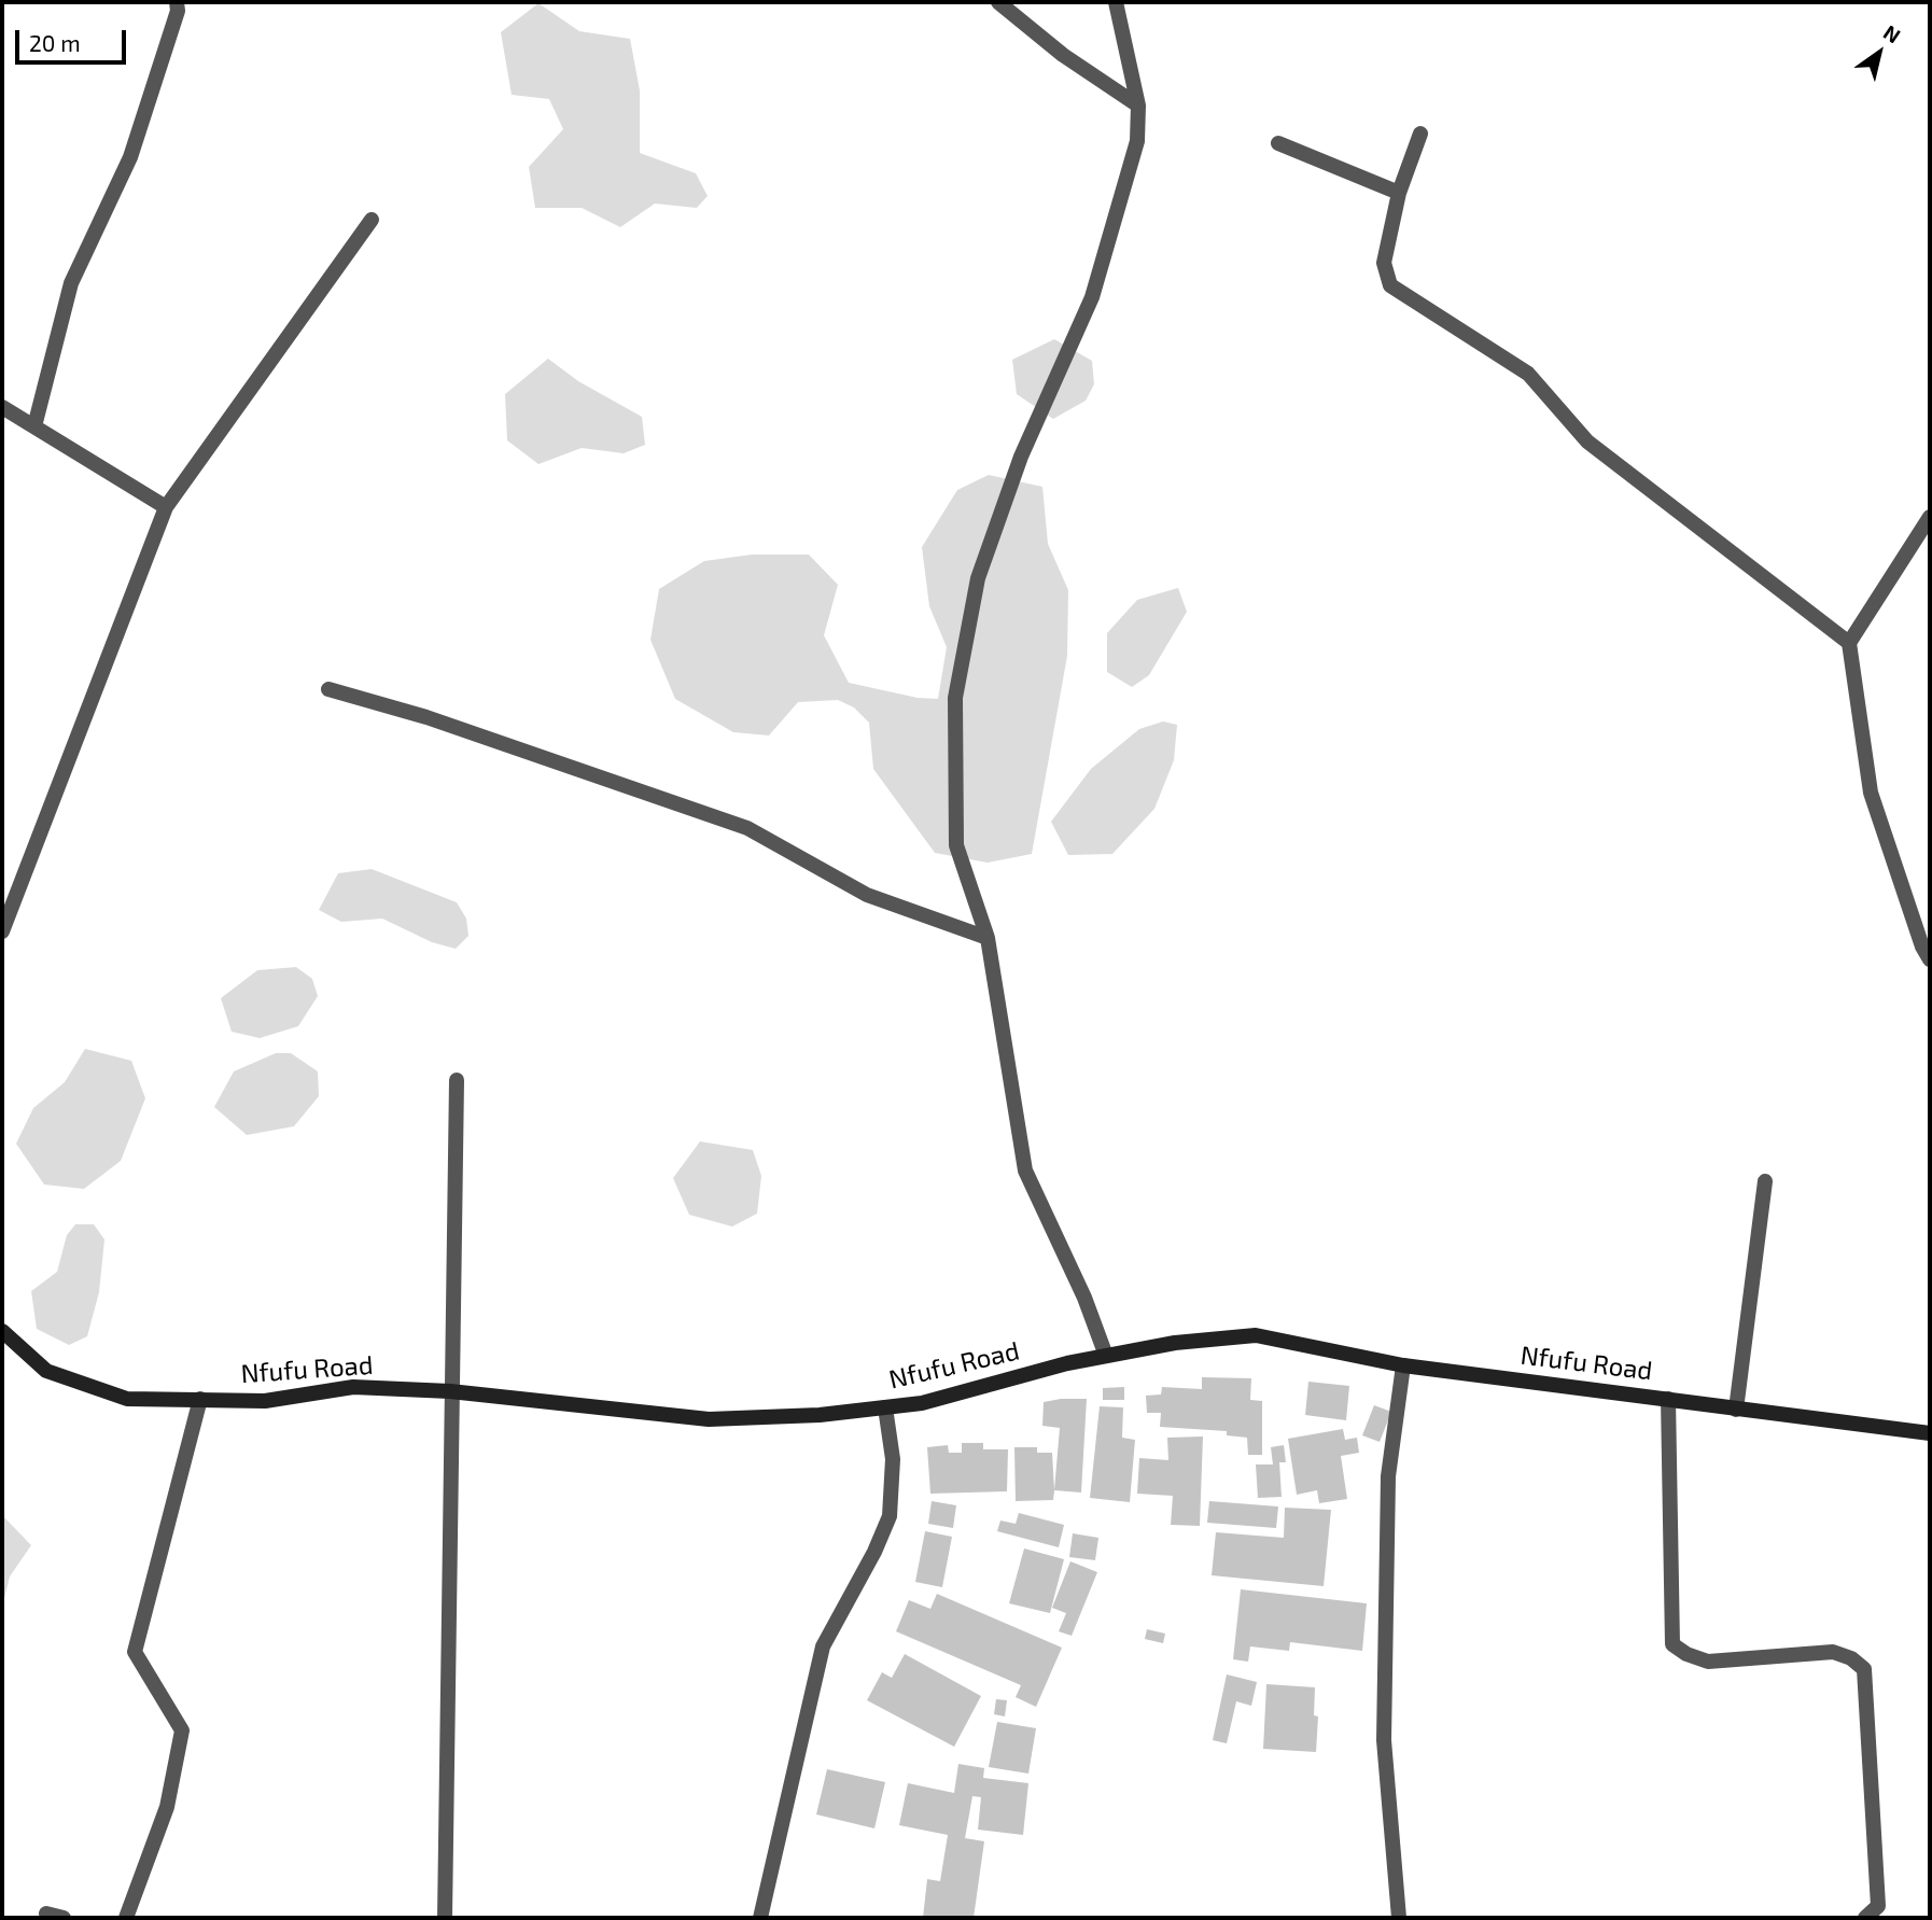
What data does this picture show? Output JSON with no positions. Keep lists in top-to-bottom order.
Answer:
{
  "streets": {
    "street": ["Nfufu Road"]
  },
  "scale_bar": "20 m",
  "north": "top right"
}
